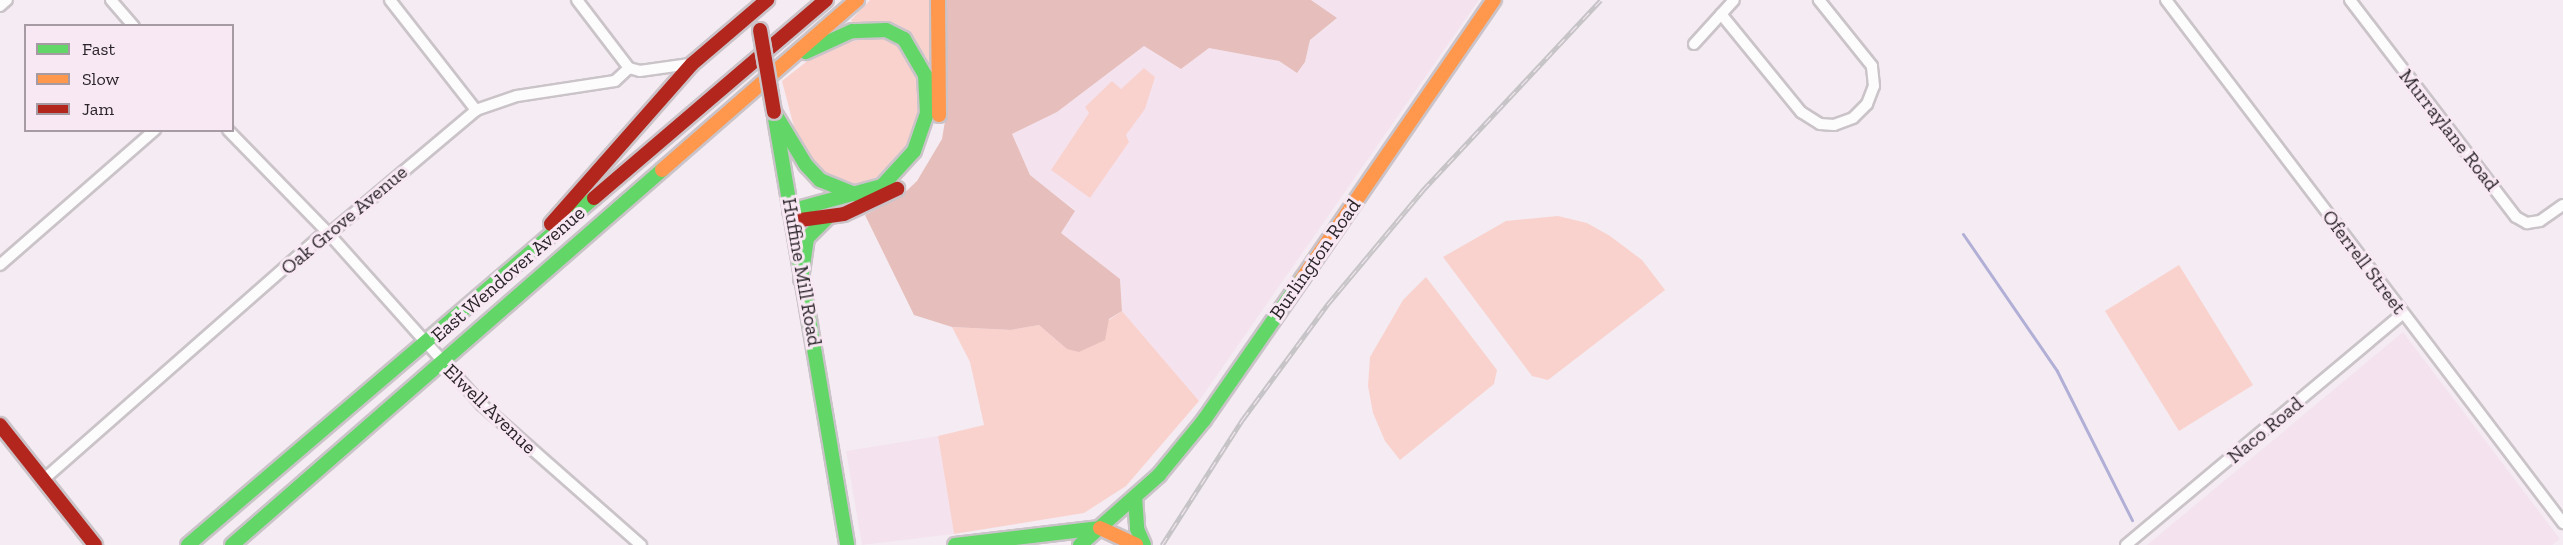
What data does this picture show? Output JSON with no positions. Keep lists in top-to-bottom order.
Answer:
{
  "streets": {
    "main road": ["Burlington Road", "Huffine Mill Road", "East Wendover Avenue"],
    "street": [
      "Murraylane Road",
      "Oak Grove Avenue",
      "Oferrell Street",
      "Elwell Avenue",
      "Naco Road"
    ]
  },
  "crossings": [
    ["Oak Grove Avenue", "Elwell Avenue"],
    ["Oferrell Street", "Naco Road"],
    ["East Wendover Avenue", "Elwell Avenue"]
  ],
  "legend": ["Fast", "Slow", "Jam"]
}
